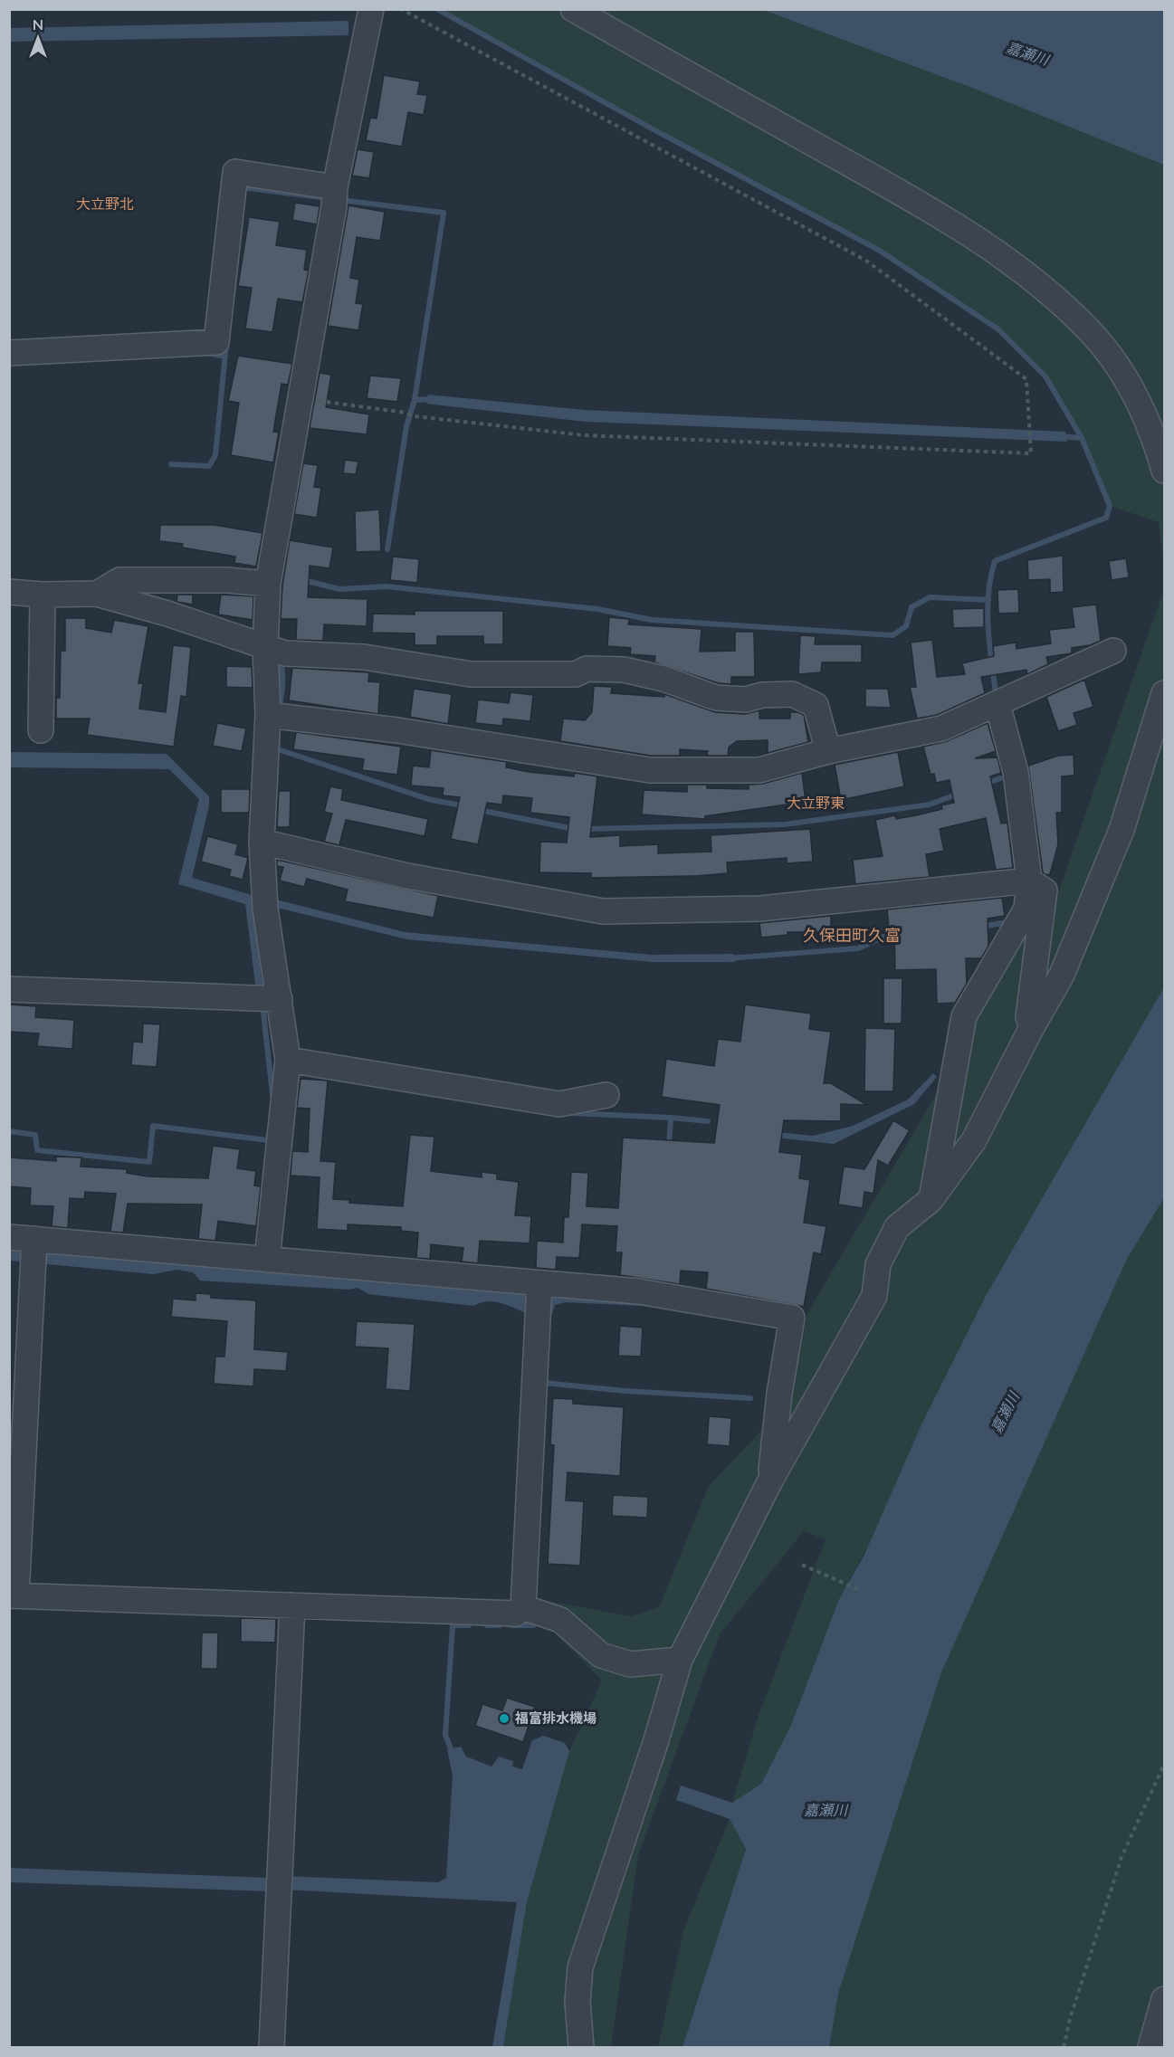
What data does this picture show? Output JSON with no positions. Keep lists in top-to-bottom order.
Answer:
{
  "districts": ["大立野北", "大立野東", "久保田町久富"],
  "water": ["嘉瀬川"],
  "places": ["福富排水機場"],
  "north": "top"
}
